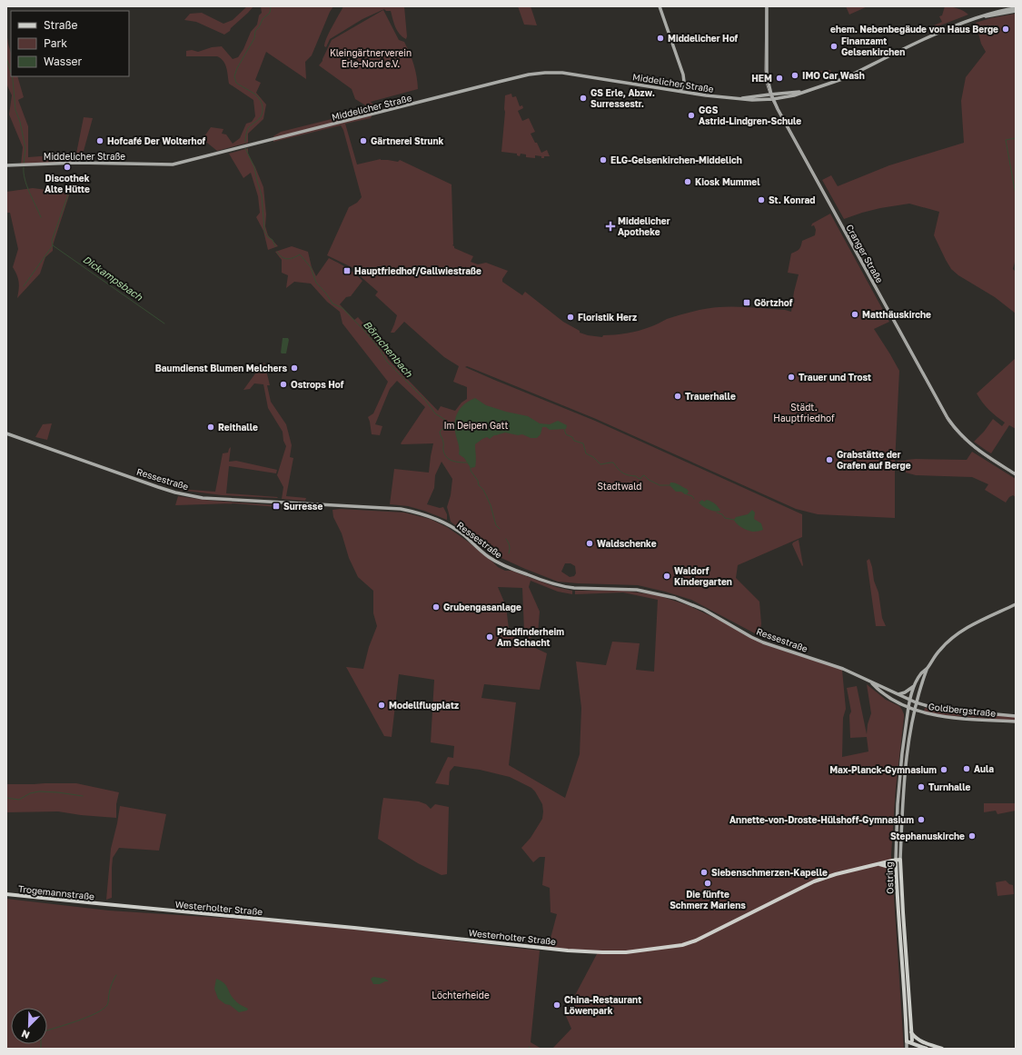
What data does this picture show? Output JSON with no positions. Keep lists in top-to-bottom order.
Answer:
{
  "streets": {
    "main road": [
      "Middelicher Straße",
      "Cranger Straße",
      "Ressestraße",
      "Goldbergstraße",
      "Ostring",
      "Trogemannstraße",
      "Westerholter Straße"
    ]
  },
  "crossings": [
    ["Middelicher Straße", "Cranger Straße"],
    ["Ressestraße", "Goldbergstraße"],
    ["Ressestraße", "Ostring"],
    ["Goldbergstraße", "Ostring"],
    ["Ostring", "Westerholter Straße"],
    ["Trogemannstraße", "Westerholter Straße"]
  ],
  "water": ["Dickampsbach", "Börnchenbach"],
  "parks": [
    "Kleingärtnerverein Erle-Nord e.V.",
    "Städt. Hauptfriedhof",
    "Im Deipen Gatt",
    "Stadtwald",
    "Löchterheide"
  ],
  "places": {
    "other": [
      "ehem. Nebenbegäude von Haus Berge",
      "Middelicher Hof",
      "Finanzamt Gelsenkirchen",
      "IMO Car Wash",
      "HEM",
      "GS Erle, Abzw. Surressestr.",
      "GGS Astrid-Lindgren-Schule",
      "Hofcafé Der Wolterhof",
      "Gärtnerei Strunk",
      "ELG-Gelsenkirchen-Middelich",
      "Discothek Alte Hütte",
      "Kiosk Mummel",
      "St. Konrad",
      "Matthäuskirche",
      "Floristik Herz",
      "Baumdienst Blumen Melchers",
      "Trauer und Trost",
      "Ostrops Hof",
      "Trauerhalle",
      "Reithalle",
      "Grabstätte der Grafen auf Berge",
      "Waldschenke",
      "Waldorf Kindergarten",
      "Grubengasanlage",
      "Pfadfinderheim Am Schacht",
      "Modellflugplatz",
      "Aula",
      "Max-Planck-Gymnasium",
      "Turnhalle",
      "Annette-von-Droste-Hülshoff-Gymnasium",
      "Stephanuskirche",
      "Siebenschmerzen-Kapelle",
      "Die fünfte Schmerz Mariens",
      "China-Restaurant Löwenpark"
    ],
    "health": ["Middelicher Apotheke"],
    "transit": ["Hauptfriedhof/Gallwiestraße", "Görtzhof", "Surresse"]
  },
  "legend": ["Straße", "Park", "Wasser"],
  "north": "bottom left"
}
